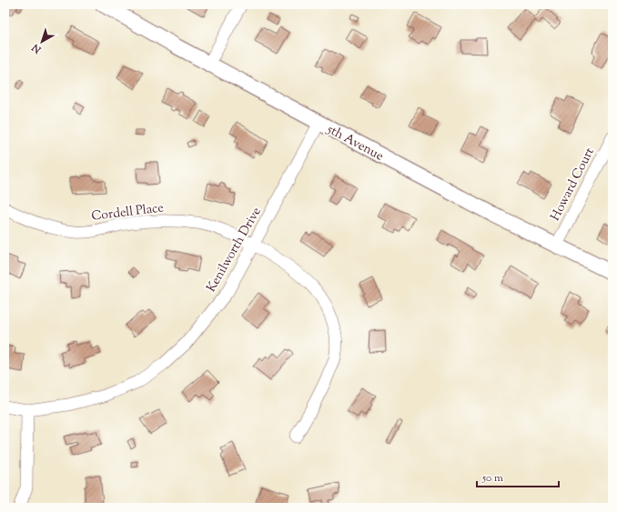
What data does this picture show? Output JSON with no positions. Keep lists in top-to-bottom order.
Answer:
{
  "streets": {
    "street": [
      "5th Avenue",
      "Howard Court",
      "Cordell Place",
      "Kenilworth Drive"
    ]
  },
  "crossings": [
    ["5th Avenue", "Howard Court"],
    ["5th Avenue", "Kenilworth Drive"],
    ["Cordell Place", "Kenilworth Drive"]
  ],
  "scale_bar": "50 m",
  "north": "bottom left"
}
